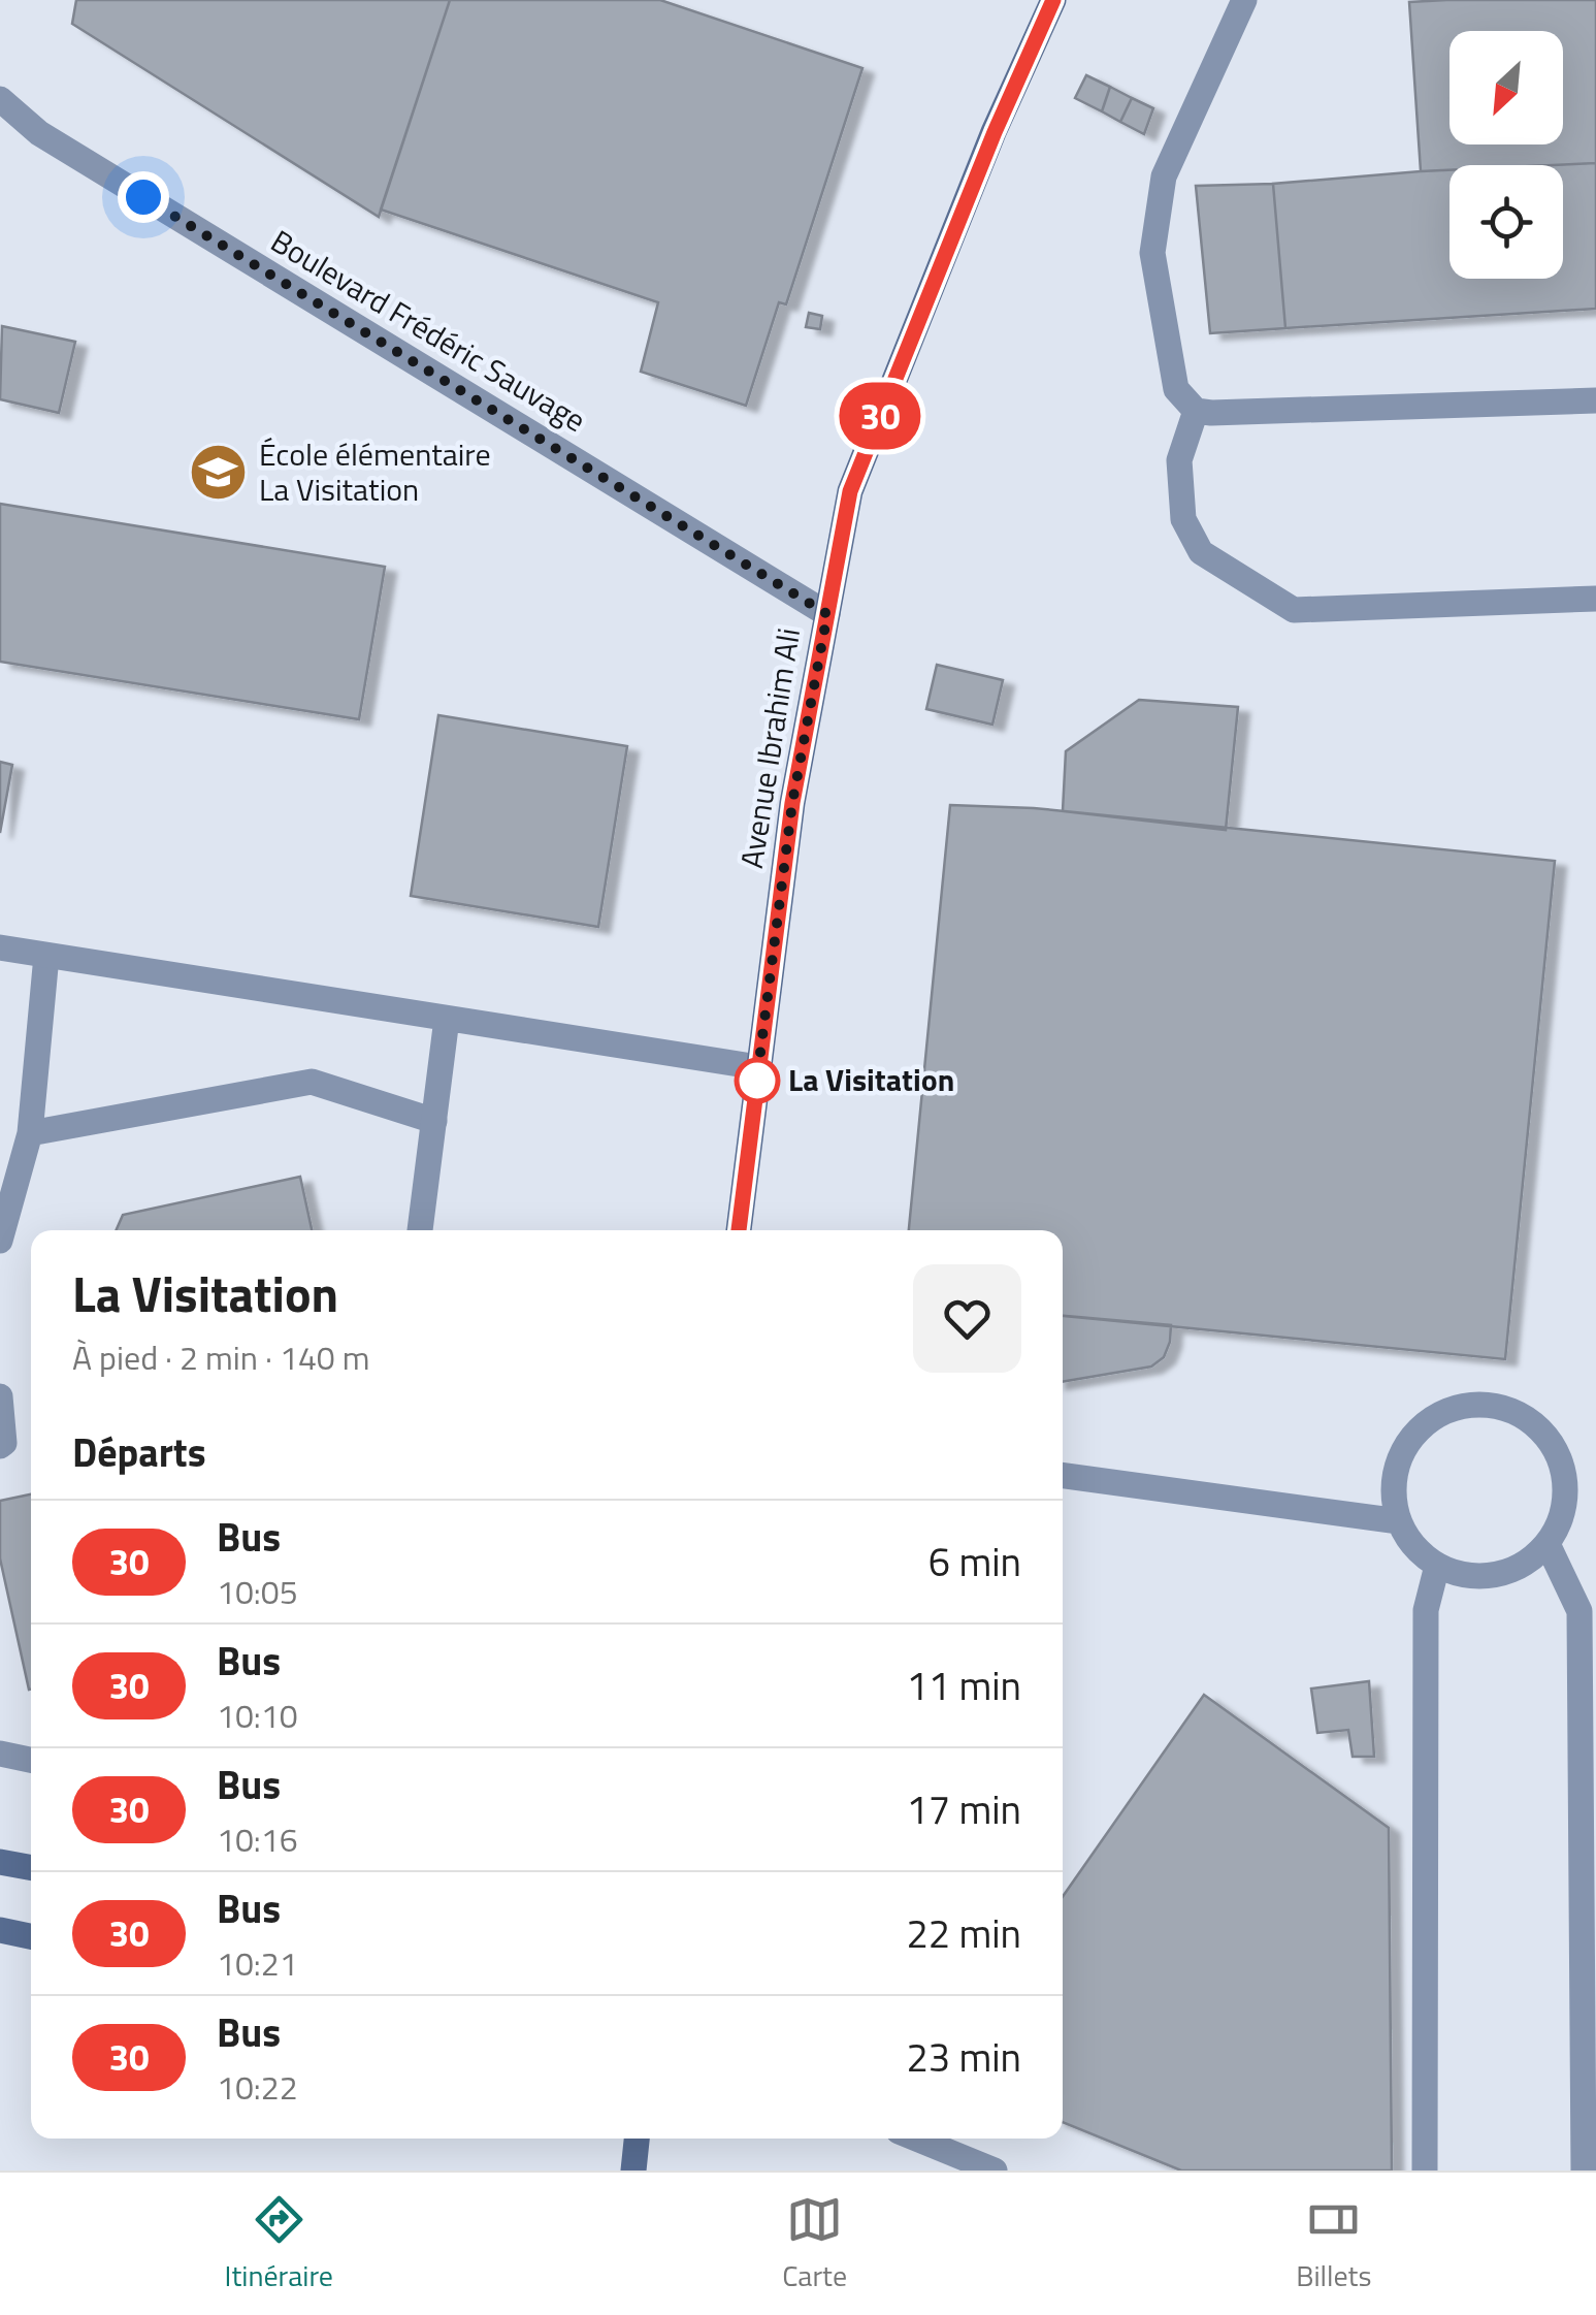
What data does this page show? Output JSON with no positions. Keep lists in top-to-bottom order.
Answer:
{
  "streets": {
    "street": ["Boulevard Frédéric Sauvage", "Avenue Ibrahim Ali"]
  },
  "crossings": [
    ["Boulevard Frédéric Sauvage", "Avenue Ibrahim Ali"]
  ],
  "places": {
    "school or university": ["École élémentaire La Visitation"],
    "other": ["La Visitation"]
  },
  "lines": ["bus line 30"],
  "north": "bottom left",
  "page": {
    "on_map": "30",
    "heading": [
      ["La Visitation", "À pied · 2 min · 140 m"],
      "Départs"
    ],
    "list": [
      {
        "mark": "30",
        "name": "Bus",
        "note": "10:05",
        "value": "6 min"
      },
      {
        "mark": "30",
        "name": "Bus",
        "note": "10:10",
        "value": "11 min"
      },
      {
        "mark": "30",
        "name": "Bus",
        "note": "10:16",
        "value": "17 min"
      },
      {
        "mark": "30",
        "name": "Bus",
        "note": "10:21",
        "value": "22 min"
      },
      {
        "mark": "30",
        "name": "Bus",
        "note": "10:22",
        "value": "23 min"
      }
    ],
    "tabs": ["Itinéraire", "Carte", "Billets"]
  }
}
